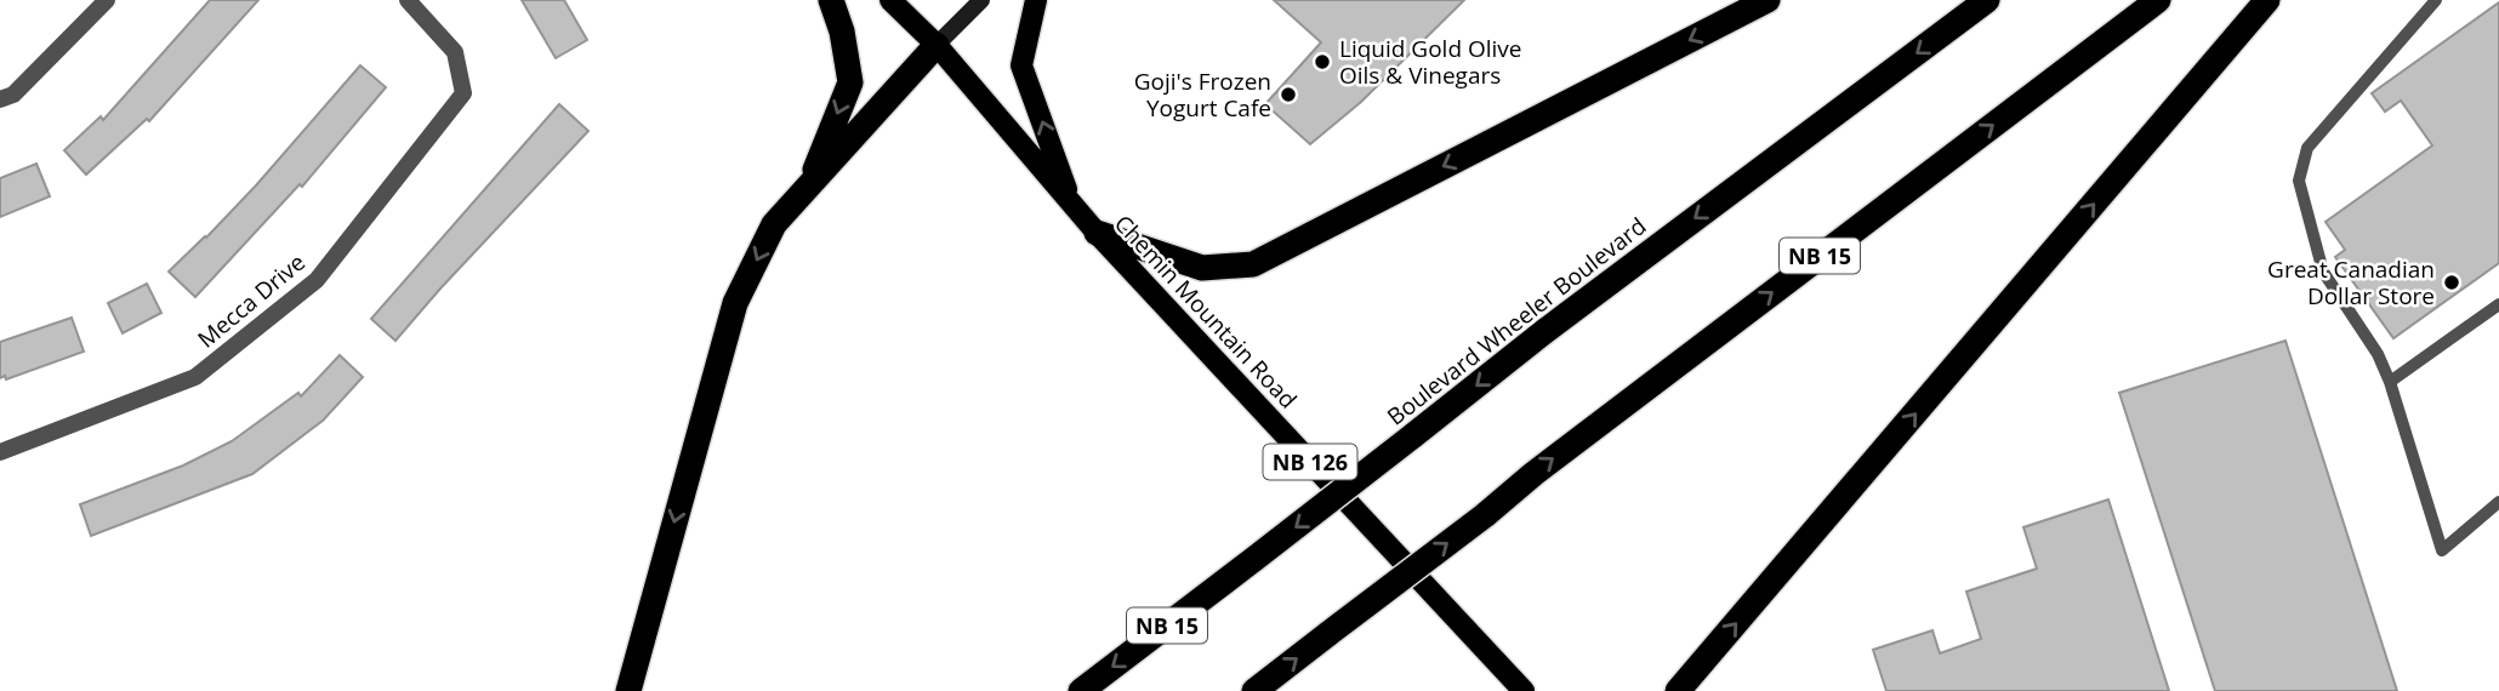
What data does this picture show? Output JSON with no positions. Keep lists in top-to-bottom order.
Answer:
{
  "streets": {
    "highway": ["NB 15", "Boulevard Wheeler Boulevard"],
    "main road": ["Chemin Mountain Road", "NB 126"],
    "street": ["Mecca Drive"]
  },
  "places": ["Liquid Gold Olive Oils & Vinegars", "Goji's Frozen Yogurt Cafe", "Great Canadian Dollar Store"]
}
